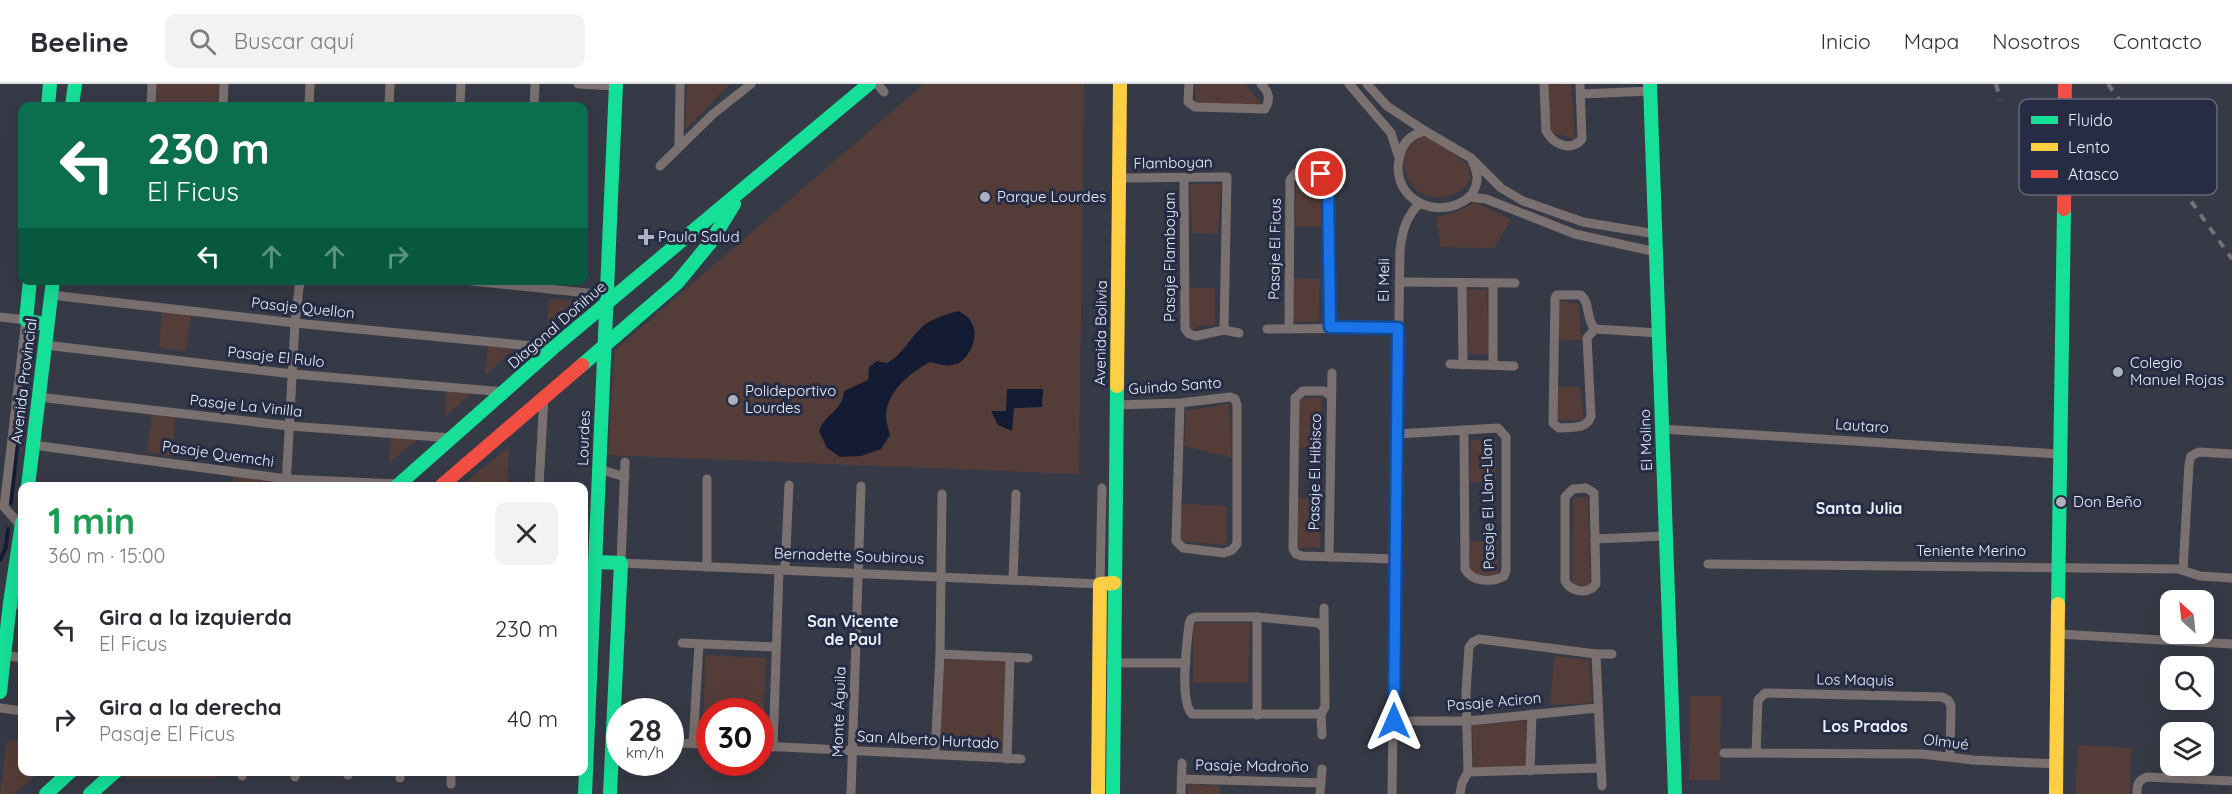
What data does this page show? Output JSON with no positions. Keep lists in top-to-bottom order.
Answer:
{
  "streets": {
    "street": [
      "Flamboyan",
      "Pasaje El Ficus",
      "Pasaje Flamboyan",
      "El Meli",
      "Pasaje Quellon",
      "Diagonal Doñihue",
      "Avenida Bolivia",
      "Pasaje El Rulo",
      "Avenida Provincial",
      "Guindo Santo",
      "Pasaje La Vinilla",
      "Lautaro",
      "Lourdes",
      "El Molino",
      "Pasaje Quemchi",
      "Pasaje El Hibisco",
      "Pasaje El Llan-Llan",
      "Teniente Merino",
      "Bernadette Soubirous",
      "Los Maquis",
      "Pasaje Aciron",
      "Monte Águila",
      "San Alberto Hurtado",
      "Olmué",
      "Pasaje Madroño"
    ]
  },
  "crossings": [
    ["Flamboyan", "Pasaje Flamboyan"],
    ["Flamboyan", "Avenida Bolivia"],
    ["El Meli", "Pasaje Aciron"],
    ["Pasaje Quellon", "Diagonal Doñihue"],
    ["Pasaje Quellon", "Avenida Provincial"],
    ["Diagonal Doñihue", "Pasaje El Rulo"],
    ["Diagonal Doñihue", "Pasaje La Vinilla"],
    ["Diagonal Doñihue", "Lourdes"],
    ["Avenida Bolivia", "Guindo Santo"],
    ["Avenida Bolivia", "Bernadette Soubirous"],
    ["Pasaje El Rulo", "Avenida Provincial"],
    ["Avenida Provincial", "Pasaje La Vinilla"],
    ["Avenida Provincial", "Pasaje Quemchi"],
    ["Lautaro", "El Molino"],
    ["Lourdes", "Bernadette Soubirous"],
    ["Bernadette Soubirous", "Monte Águila"],
    ["Los Maquis", "Olmué"],
    ["Monte Águila", "San Alberto Hurtado"]
  ],
  "districts": ["Santa Julia", "San Vicente de Paul", "Los Prados"],
  "places": {
    "other": [
      "Parque Lourdes",
      "Colegio Manuel Rojas",
      "Polideportivo Lourdes",
      "Don Beño"
    ],
    "health": ["Paula Salud"]
  },
  "legend": ["Fluido", "Lento", "Atasco"],
  "north": "top left",
  "page": {
    "header": "Beeline",
    "search": "Buscar aquí",
    "nav": [
      "Inicio",
      "Mapa",
      "Nosotros",
      "Contacto"
    ],
    "turn": ["230 m", "El Ficus"],
    "heading": ["1 min", "360 m · 15:00"],
    "list": [
      {
        "name": "Gira a la izquierda",
        "note": "El Ficus",
        "value": "230 m"
      },
      {
        "name": "Gira a la derecha",
        "note": "Pasaje El Ficus",
        "value": "40 m"
      }
    ],
    "speed": "28 km/h",
    "limit": "30"
  }
}
